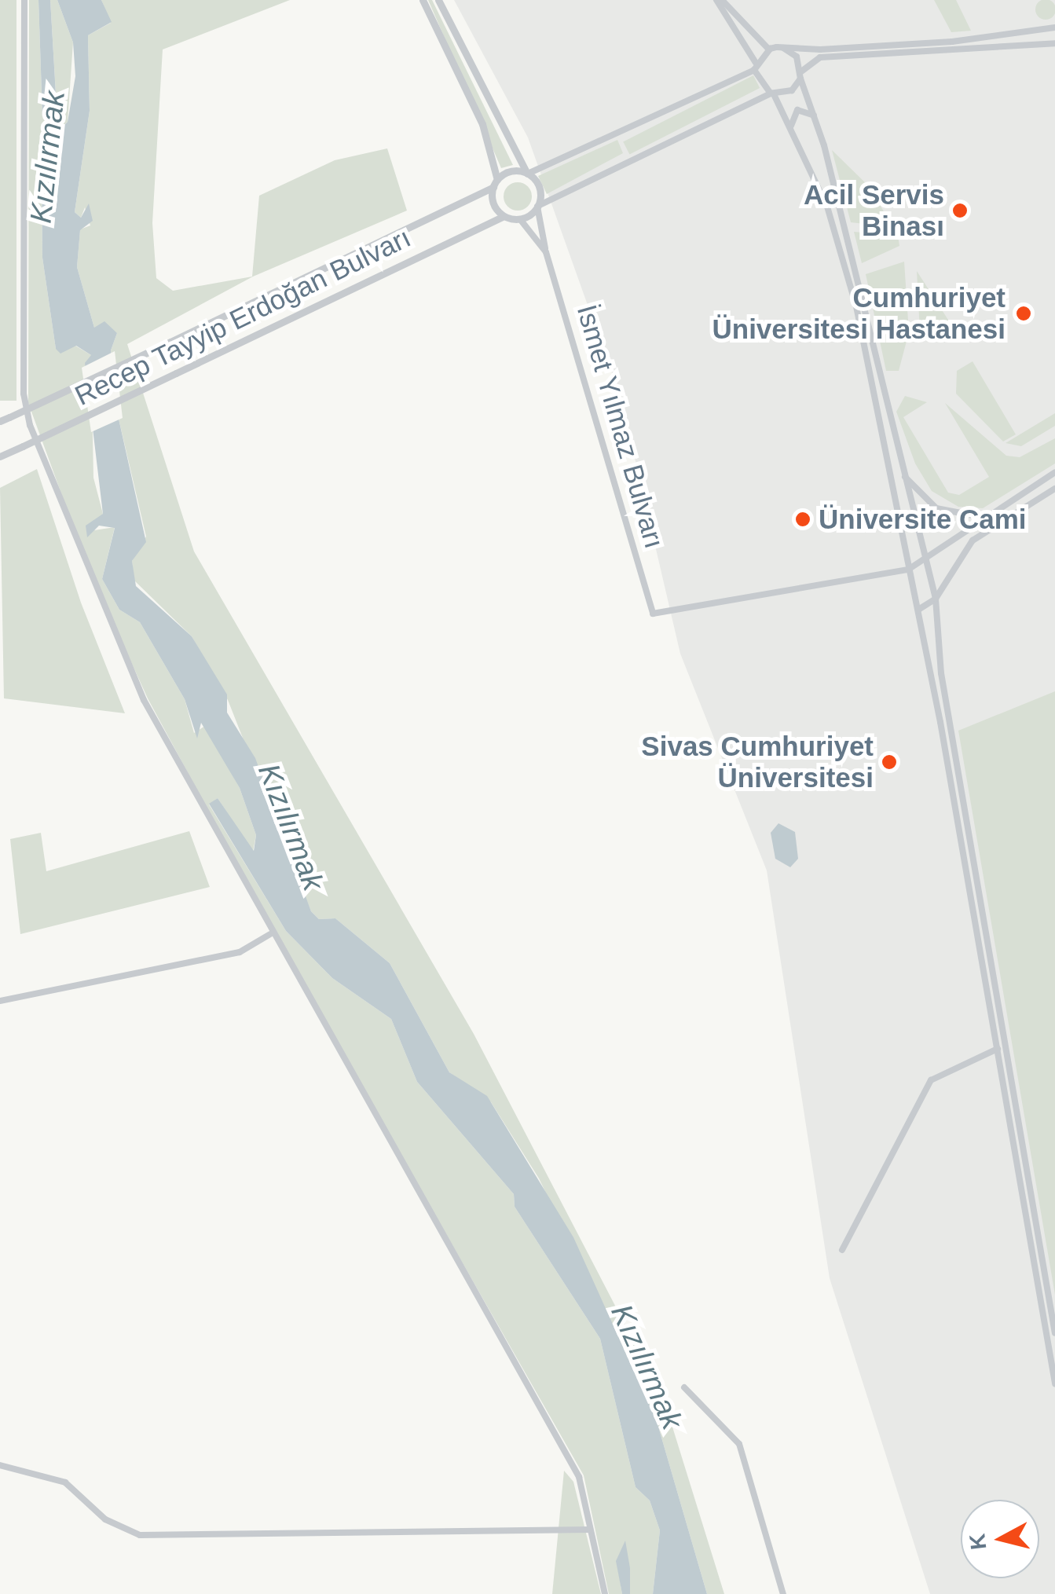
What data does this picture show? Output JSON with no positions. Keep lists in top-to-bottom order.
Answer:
{
  "streets": {
    "street": ["Recep Tayyip Erdoğan Bulvarı", "İsmet Yılmaz Bulvarı"]
  },
  "crossings": [
    ["Recep Tayyip Erdoğan Bulvarı", "İsmet Yılmaz Bulvarı"]
  ],
  "water": ["Kızılırmak"],
  "places": [
    "Acil Servis Binası",
    "Cumhuriyet Üniversitesi Hastanesi",
    "Üniversite Cami",
    "Sivas Cumhuriyet Üniversitesi"
  ],
  "north": "left"
}
